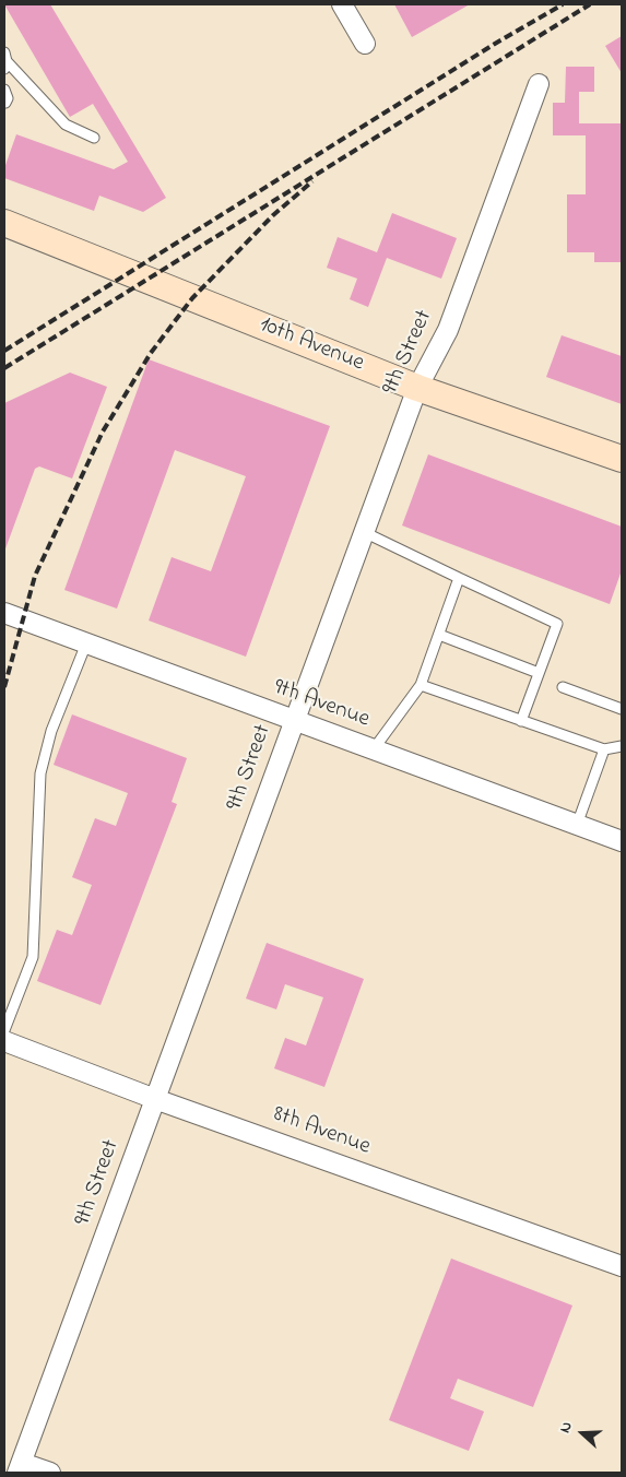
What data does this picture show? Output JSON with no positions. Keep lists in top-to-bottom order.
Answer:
{
  "streets": {
    "main road": ["10th Avenue"],
    "street": ["9th Street", "9th Avenue", "8th Avenue"]
  },
  "crossings": [
    ["10th Avenue", "9th Street"],
    ["9th Street", "9th Avenue"],
    ["9th Street", "8th Avenue"]
  ],
  "north": "left"
}
